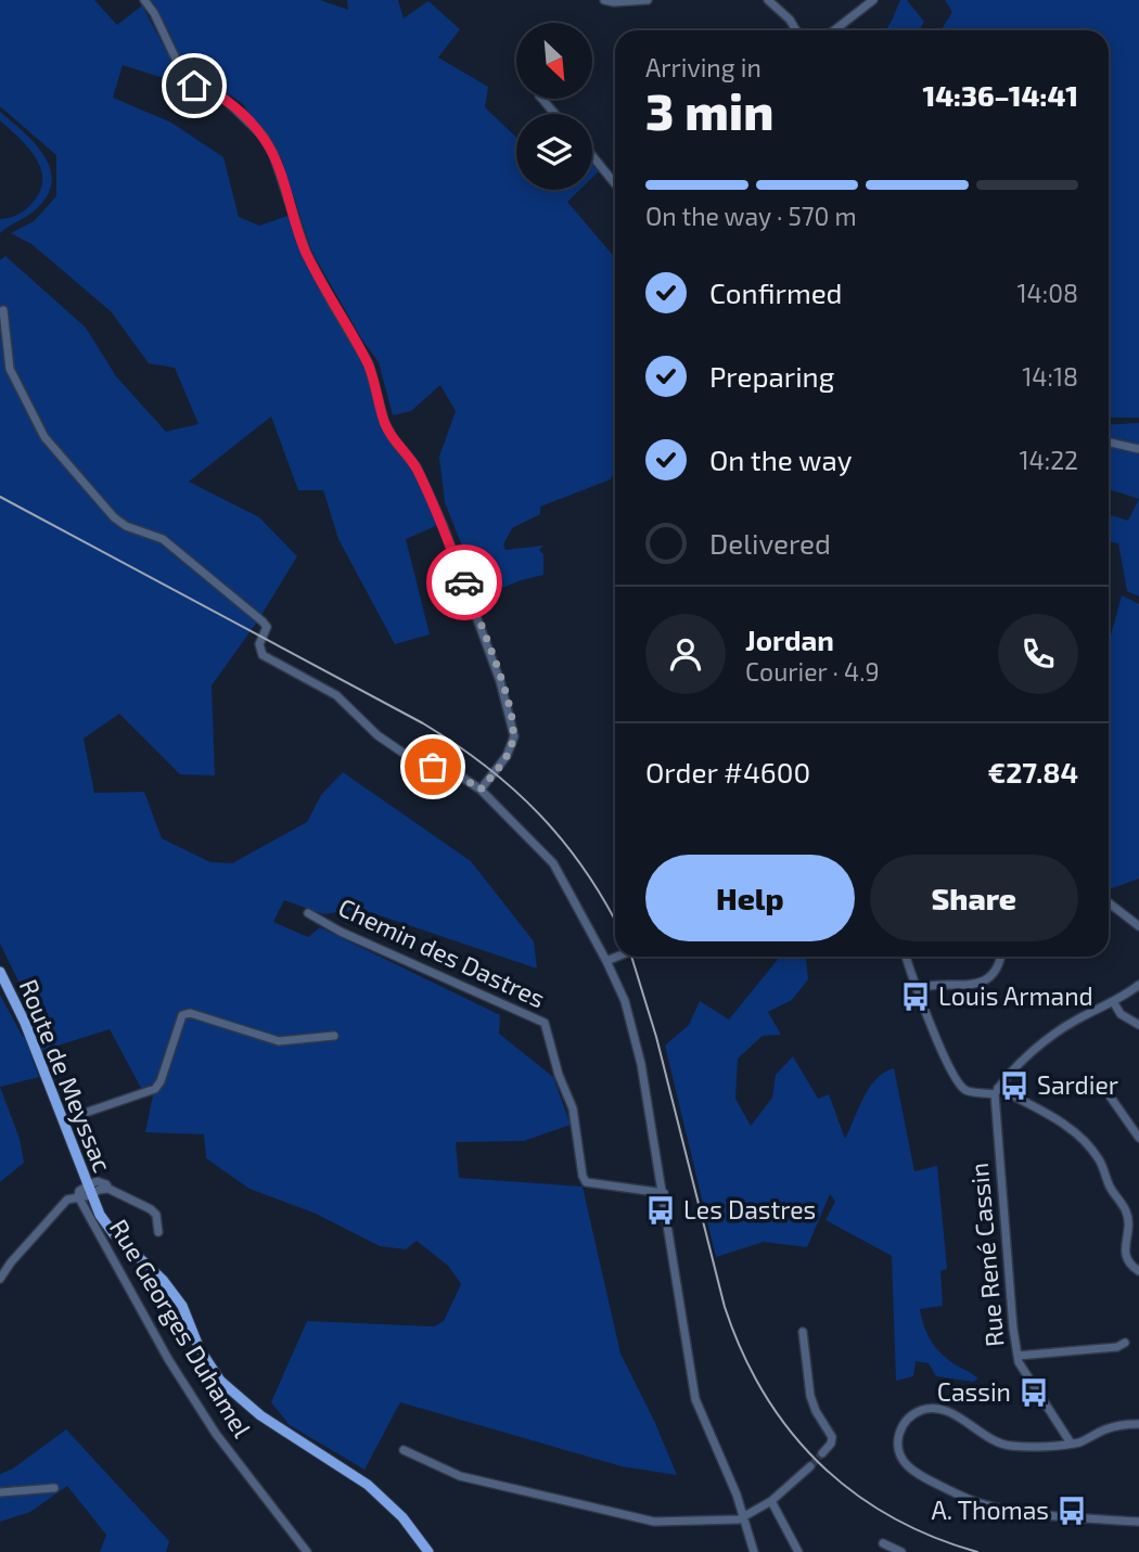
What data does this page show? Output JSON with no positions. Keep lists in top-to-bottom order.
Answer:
{
  "streets": {
    "main road": ["Route de Meyssac"],
    "street": ["Chemin des Dastres", "Rue René Cassin", "Rue Georges Duhamel"]
  },
  "crossings": [
    ["Route de Meyssac", "Rue Georges Duhamel"]
  ],
  "places": {
    "bus stop": [
      "Louis Armand",
      "Sardier",
      "Les Dastres",
      "Cassin",
      "A. Thomas"
    ]
  },
  "north": "bottom right",
  "page": {
    "heading": ["3 min", "Arriving in", "14:36–14:41"],
    "panel": [
      "Jordan",
      "Courier · 4.9",
      "Order #4600",
      "€27.84"
    ],
    "bar": "On the way · 570 m",
    "list": [
      ["Confirmed", "14:08"],
      ["Preparing", "14:18"],
      ["On the way", "14:22"],
      "Delivered"
    ],
    "buttons": ["Help", "Share"]
  }
}
